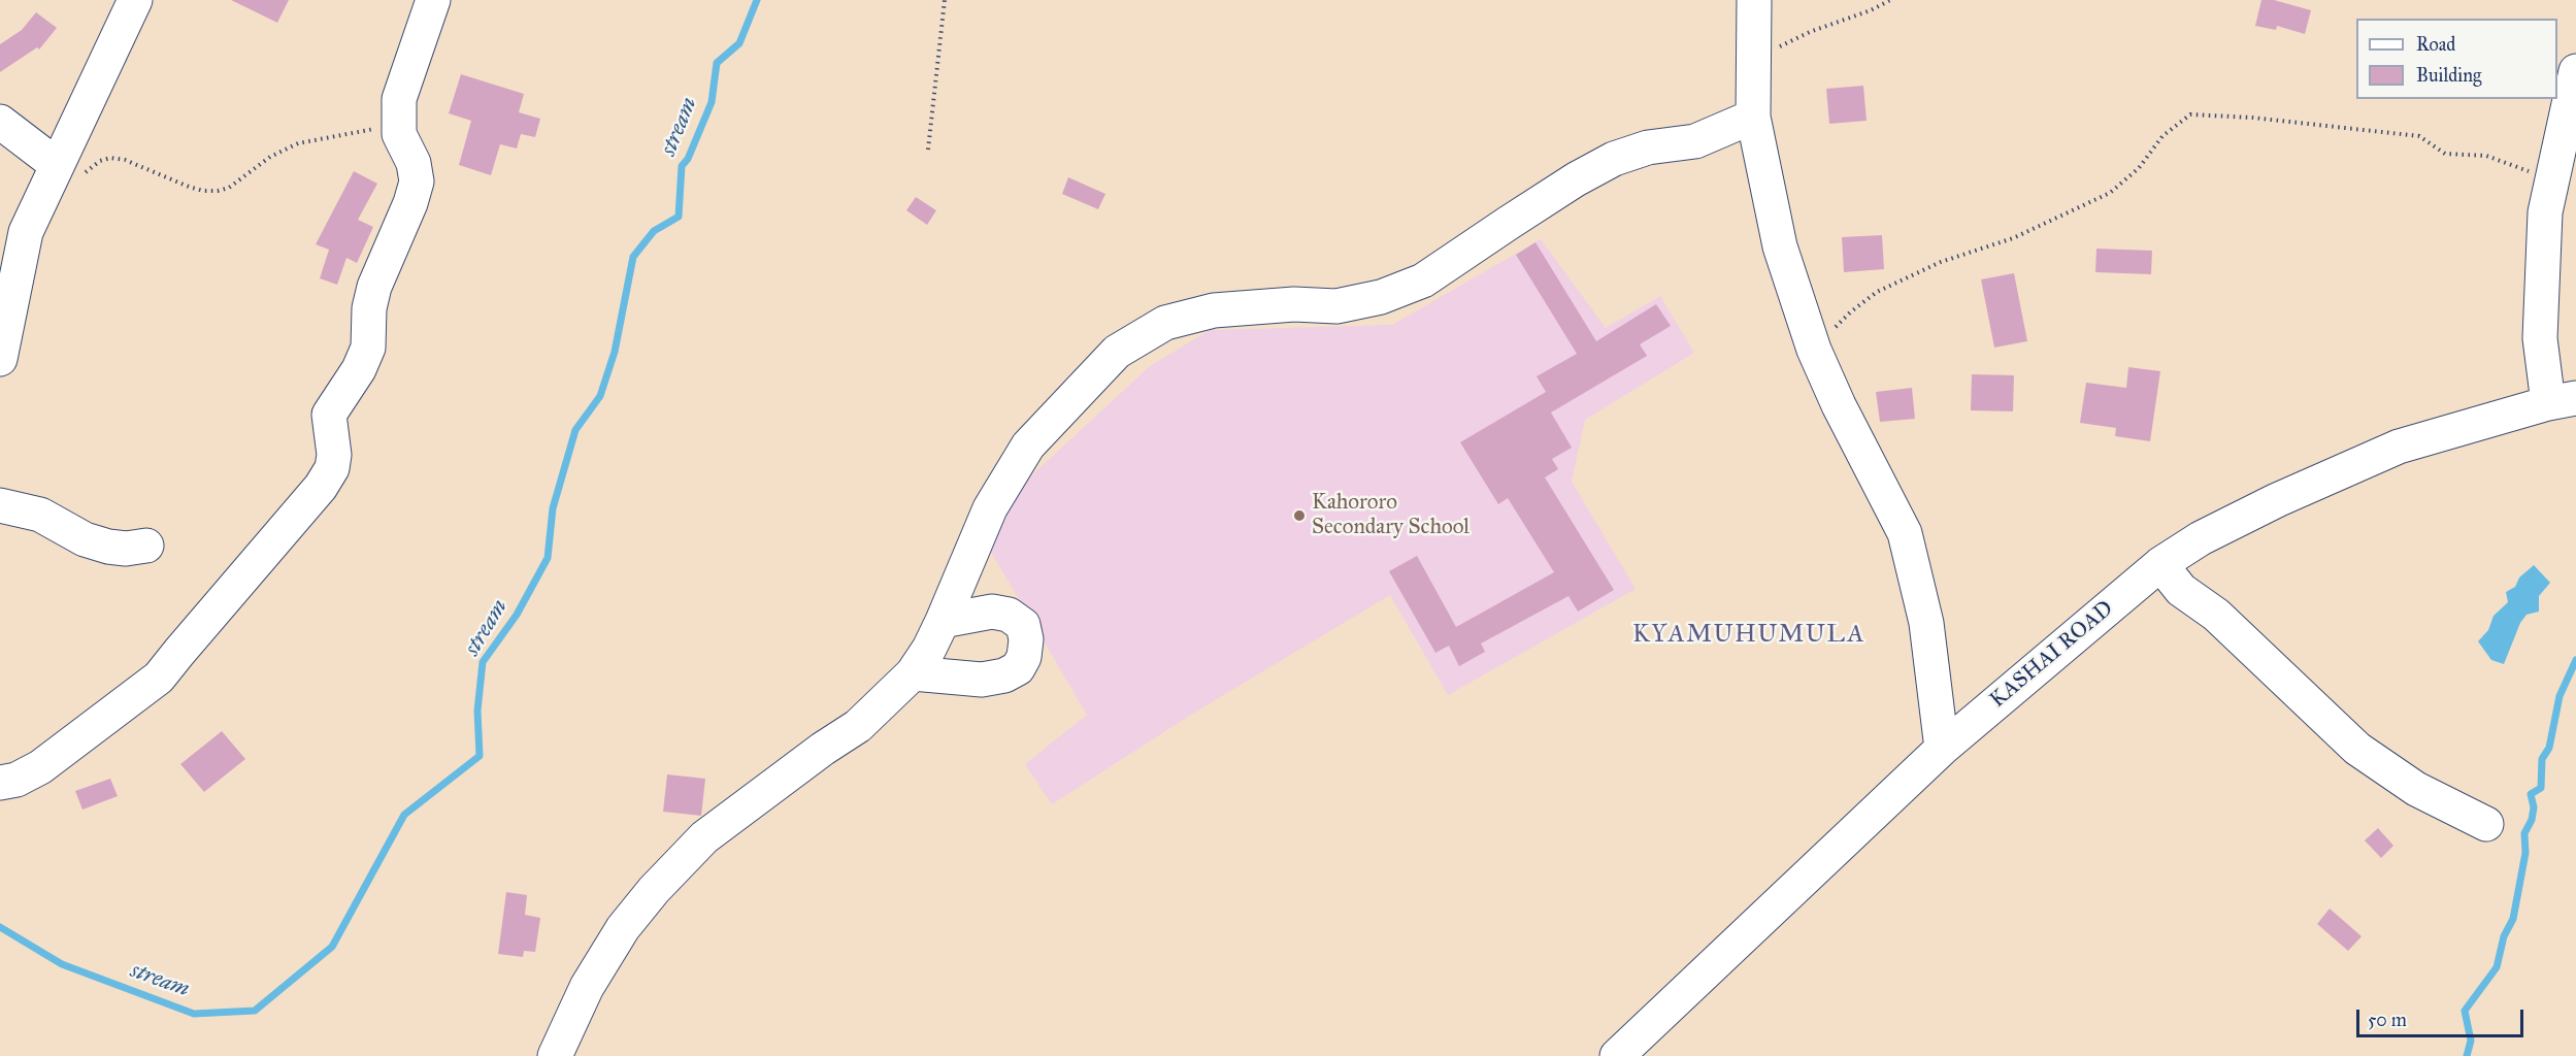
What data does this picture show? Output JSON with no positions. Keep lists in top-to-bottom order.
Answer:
{
  "streets": {
    "street": ["KASHAI ROAD"]
  },
  "districts": ["KYAMUHUMULA"],
  "water": ["stream"],
  "places": ["Kahororo Secondary School"],
  "legend": ["Road", "Building"],
  "scale_bar": "50 m"
}
